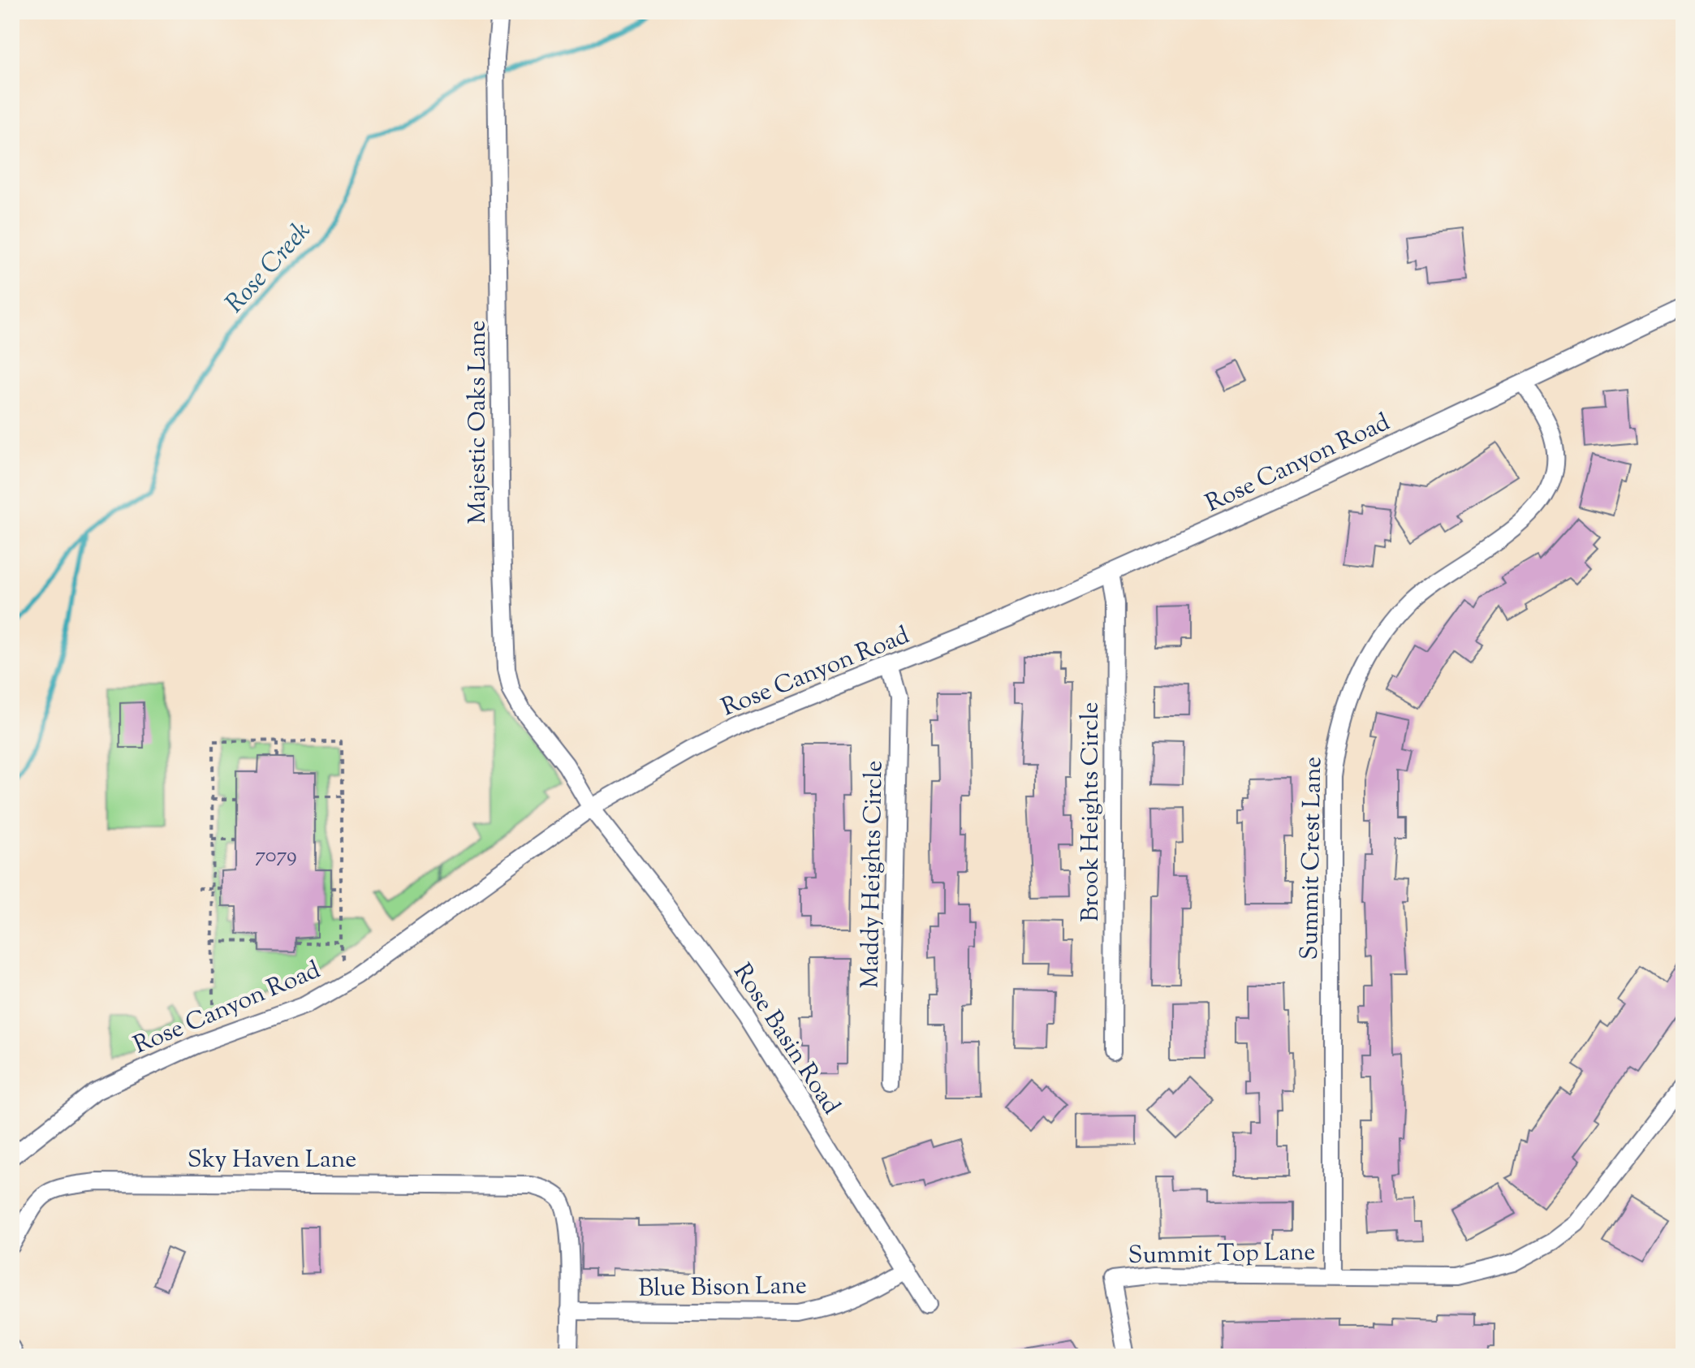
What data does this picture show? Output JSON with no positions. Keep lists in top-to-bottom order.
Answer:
{
  "streets": {
    "street": [
      "Majestic Oaks Lane",
      "Rose Canyon Road",
      "Brook Heights Circle",
      "Summit Crest Lane",
      "Maddy Heights Circle",
      "Rose Basin Road",
      "Sky Haven Lane",
      "Summit Top Lane",
      "Blue Bison Lane"
    ]
  },
  "crossings": [
    ["Majestic Oaks Lane", "Rose Canyon Road"],
    ["Majestic Oaks Lane", "Rose Basin Road"],
    ["Rose Canyon Road", "Brook Heights Circle"],
    ["Rose Canyon Road", "Summit Crest Lane"],
    ["Rose Canyon Road", "Maddy Heights Circle"],
    ["Rose Canyon Road", "Rose Basin Road"],
    ["Summit Crest Lane", "Summit Top Lane"],
    ["Rose Basin Road", "Blue Bison Lane"],
    ["Sky Haven Lane", "Blue Bison Lane"]
  ],
  "water": ["Rose Creek"],
  "house_numbers": ["7079"]
}
